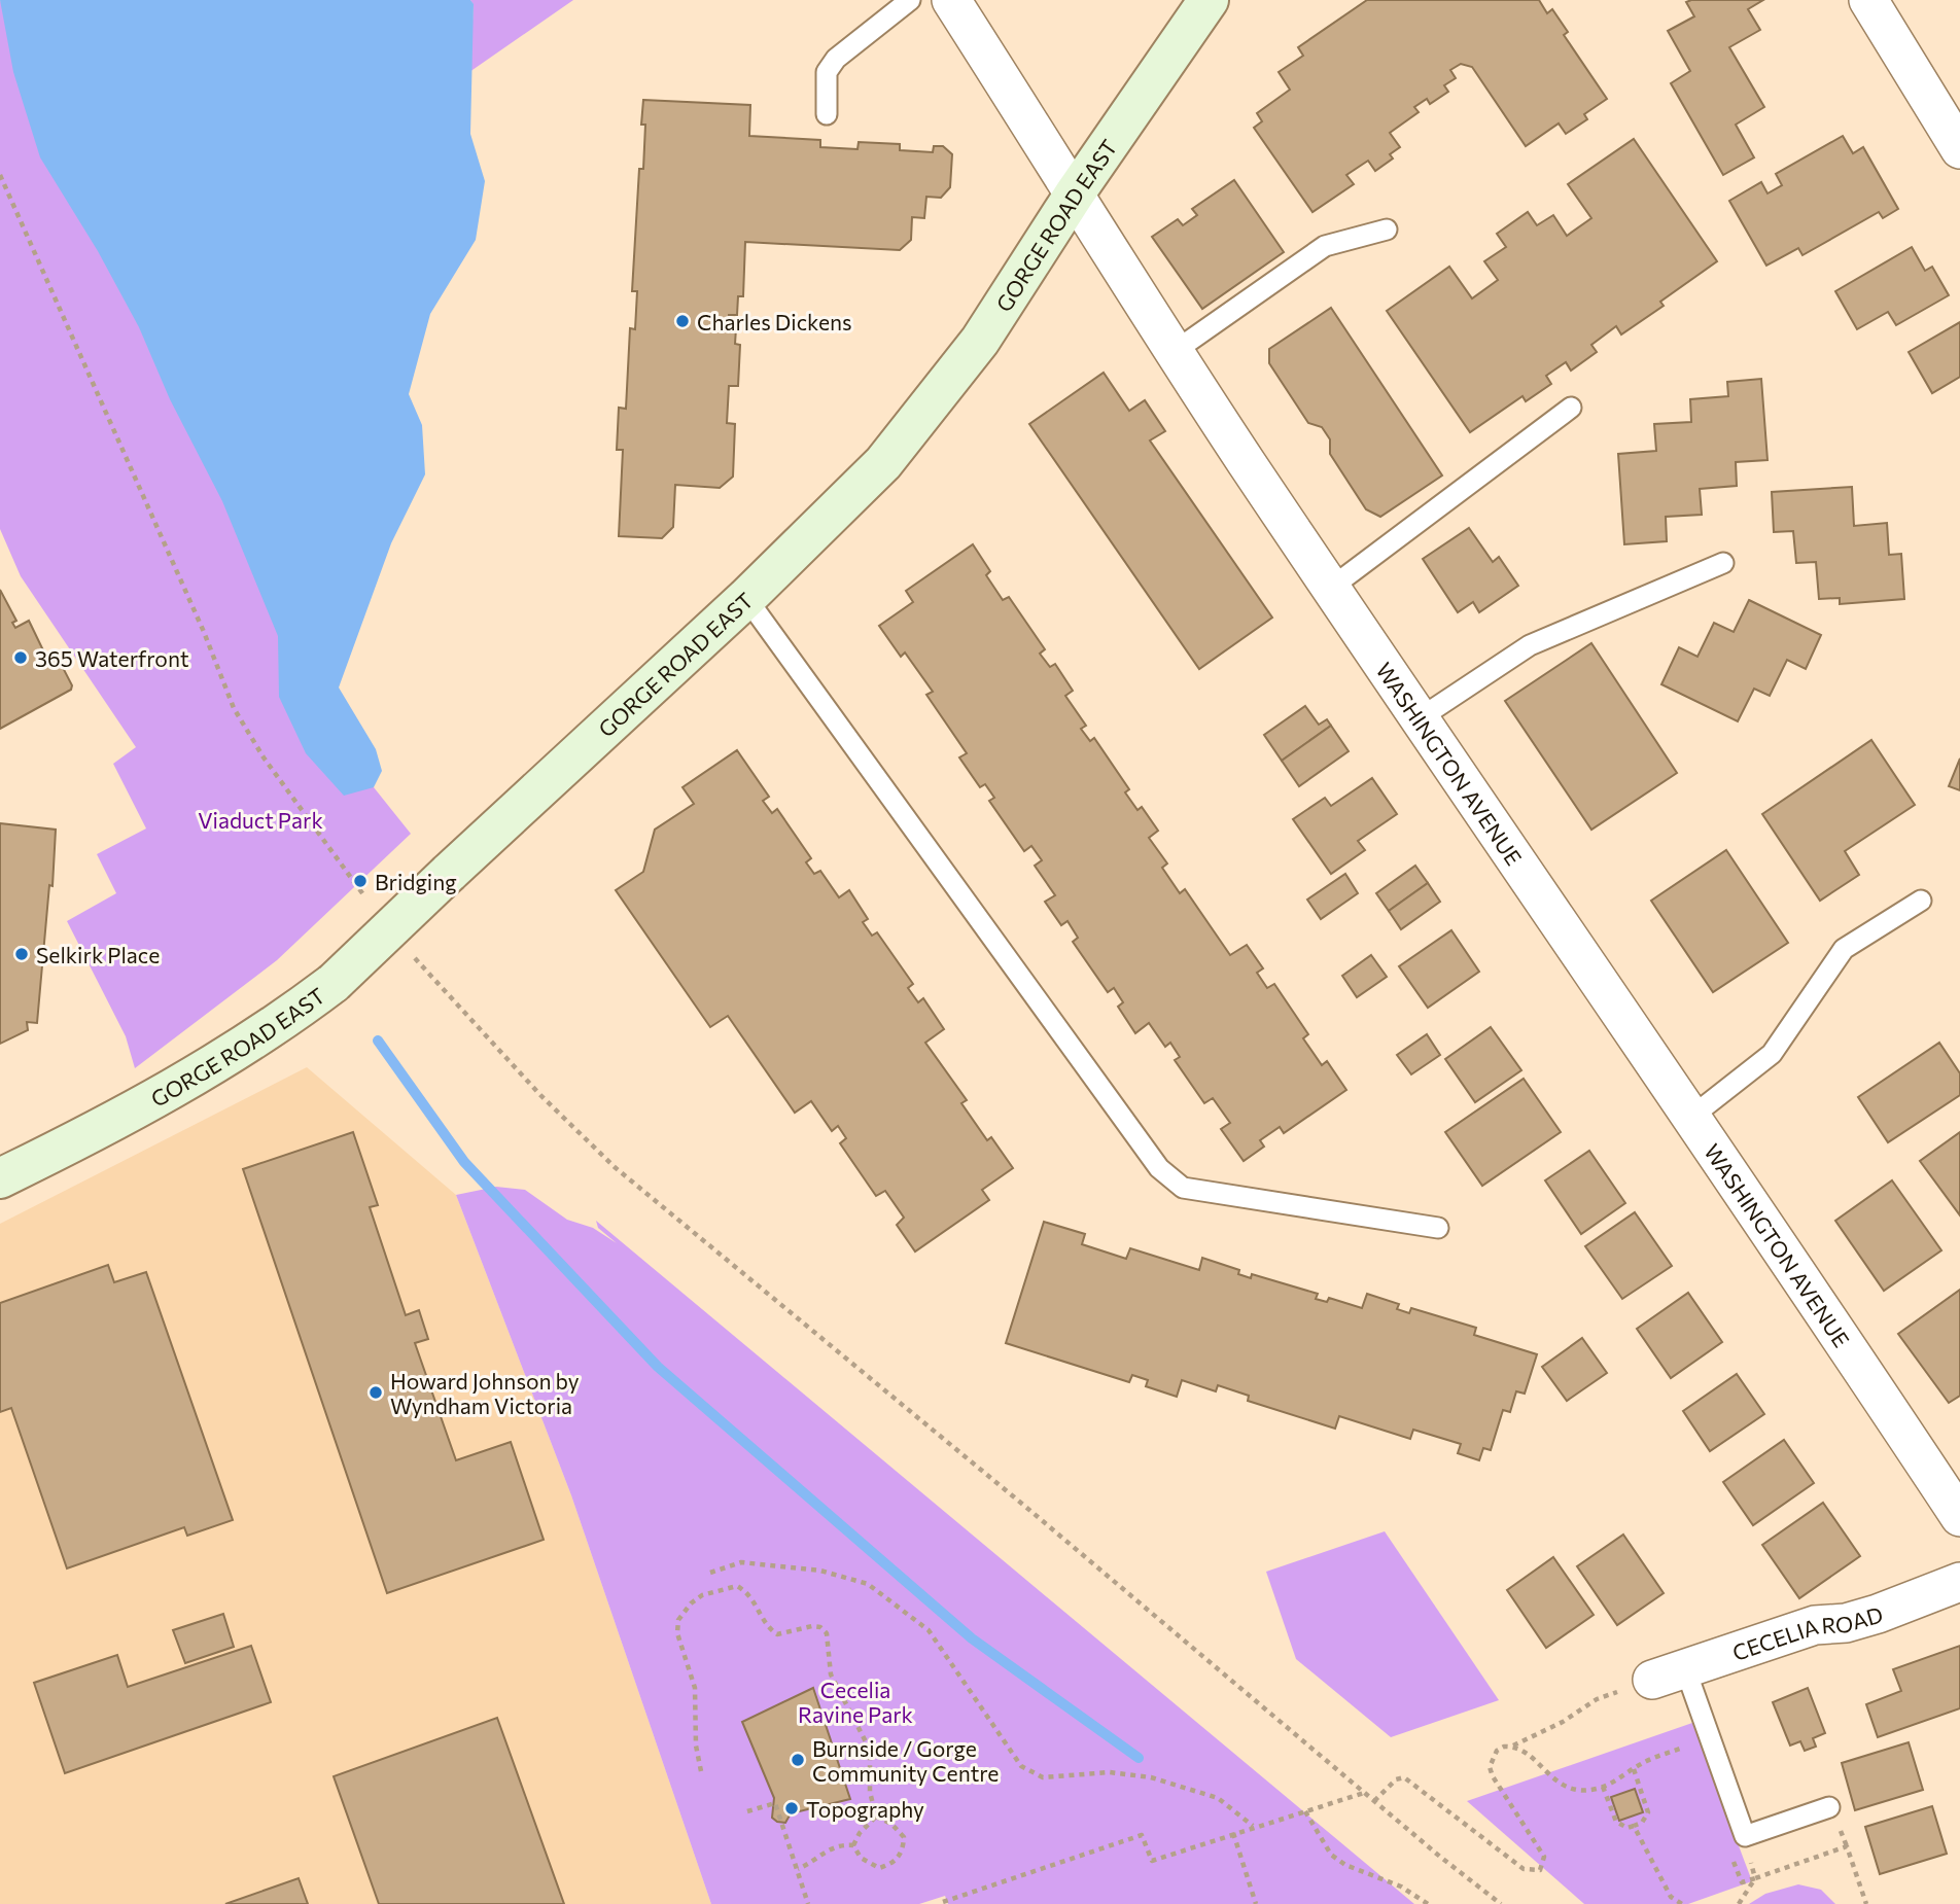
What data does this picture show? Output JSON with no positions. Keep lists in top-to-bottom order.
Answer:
{
  "streets": {
    "main road": ["GORGE ROAD EAST"],
    "street": ["WASHINGTON AVENUE", "CECELIA ROAD"]
  },
  "crossings": [
    ["GORGE ROAD EAST", "WASHINGTON AVENUE"]
  ],
  "parks": ["Viaduct Park", "Cecelia Ravine Park"],
  "places": [
    "Charles Dickens",
    "365 Waterfront",
    "Bridging",
    "Selkirk Place",
    "Howard Johnson by Wyndham Victoria",
    "Burnside / Gorge Community Centre",
    "Topography"
  ]
}
